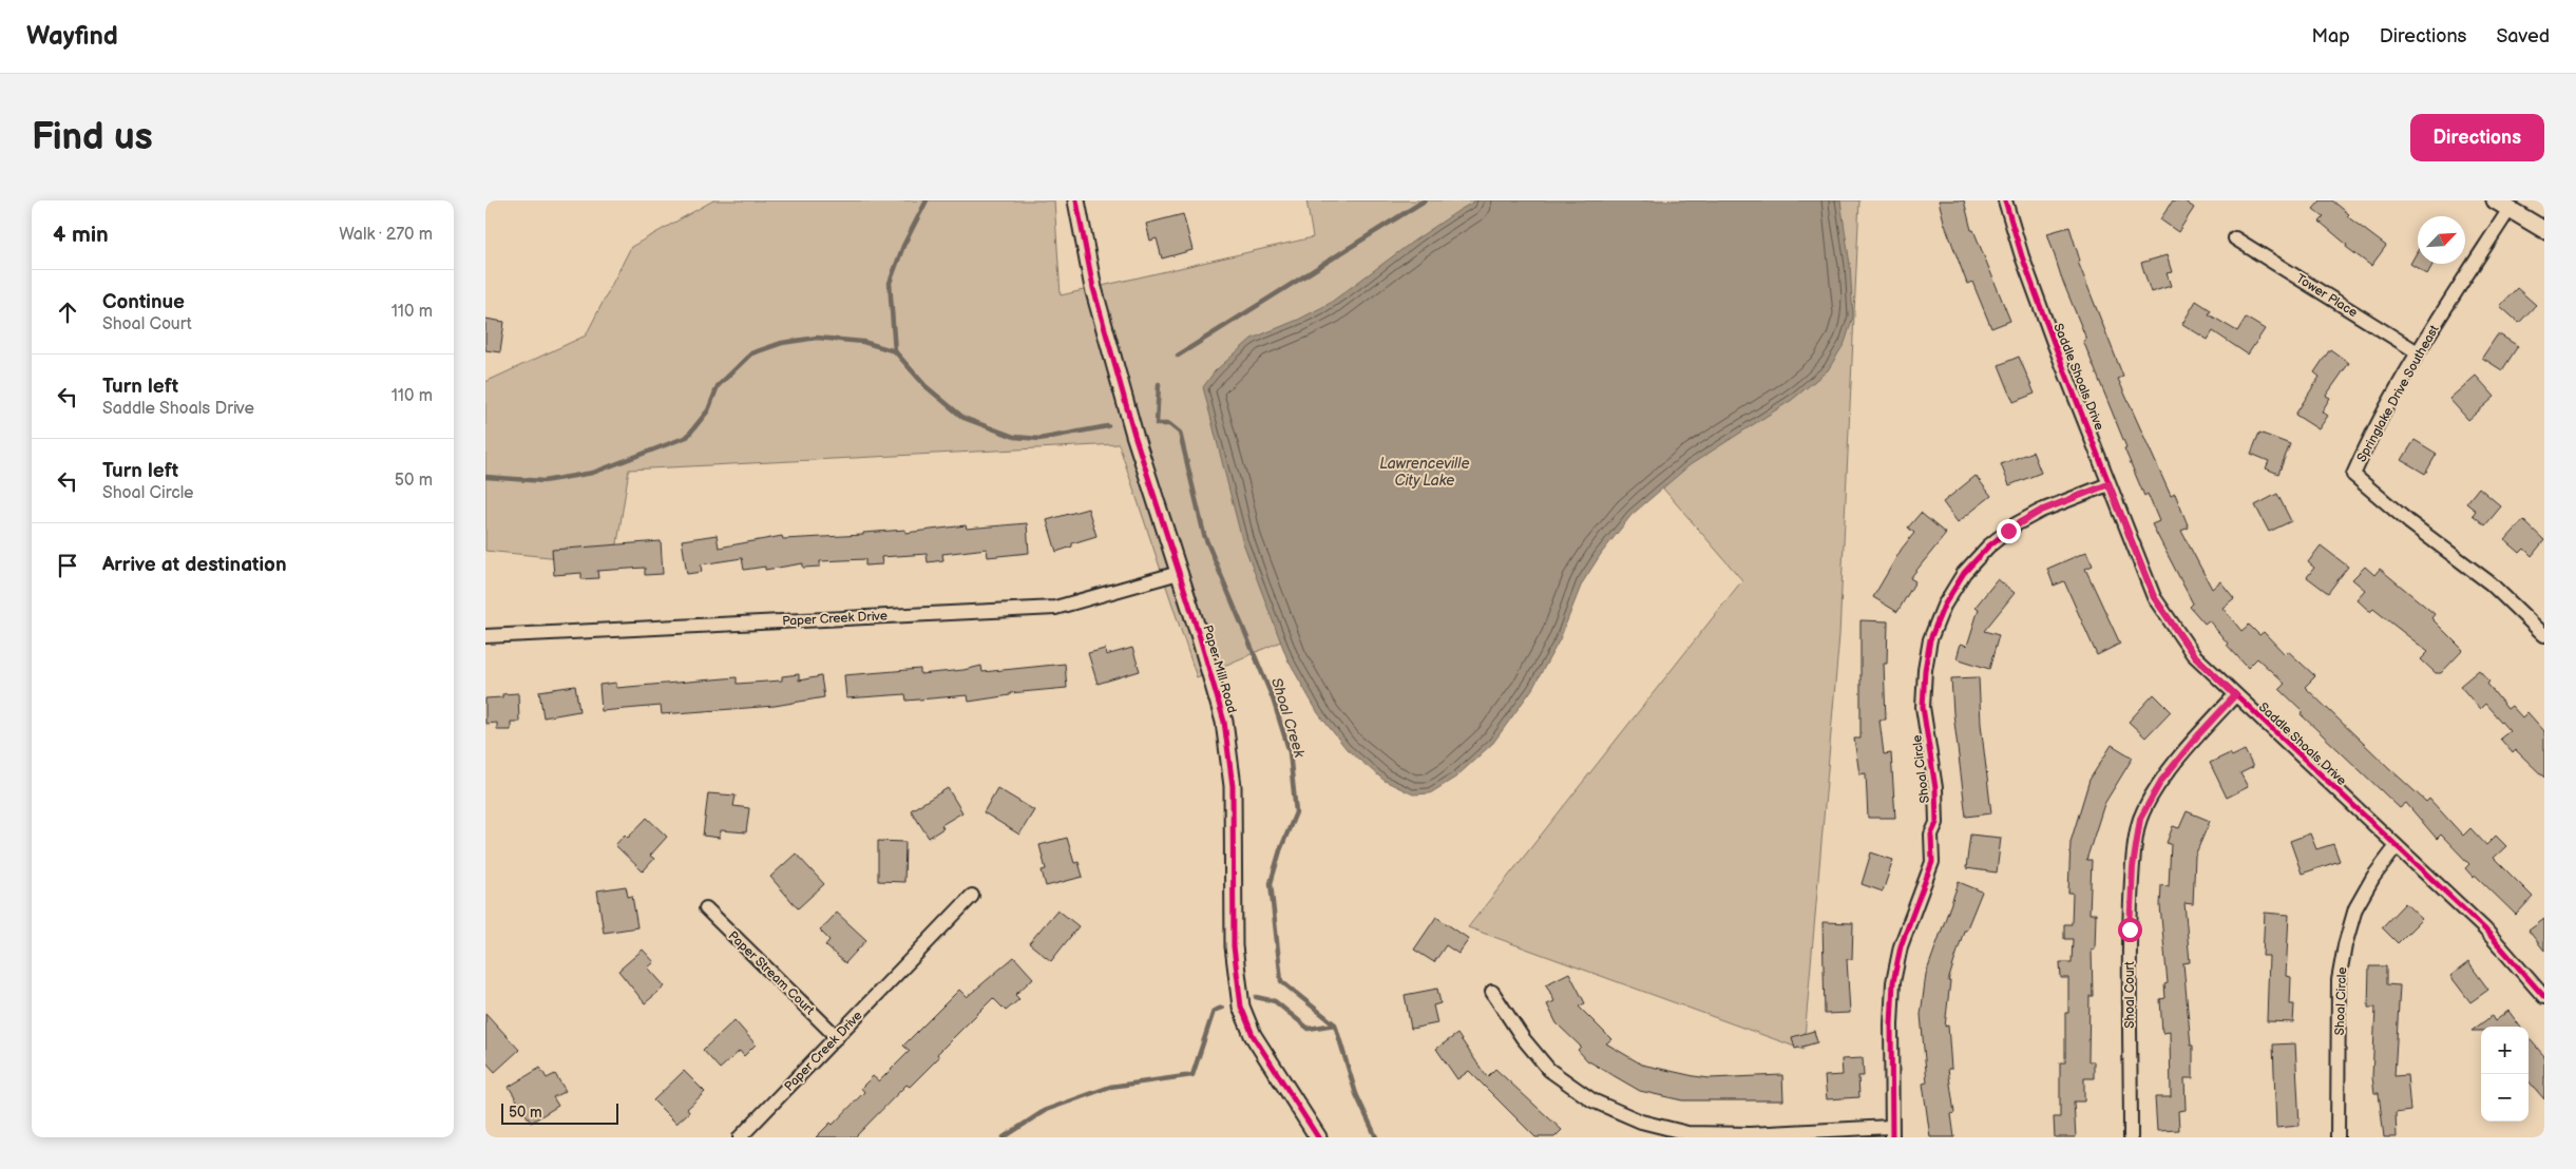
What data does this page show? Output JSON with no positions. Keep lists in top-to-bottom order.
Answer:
{
  "streets": {
    "street": [
      "Tower Place",
      "Saddle Shoals Drive",
      "Springlake Drive Southeast",
      "Paper Creek Drive",
      "Paper Mill Road",
      "Shoal Circle",
      "Paper Stream Court",
      "Shoal Court"
    ]
  },
  "crossings": [
    ["Tower Place", "Springlake Drive Southeast"],
    ["Saddle Shoals Drive", "Shoal Circle"],
    ["Saddle Shoals Drive", "Shoal Court"],
    ["Paper Creek Drive", "Paper Mill Road"],
    ["Paper Creek Drive", "Paper Stream Court"]
  ],
  "water": ["Lawrenceville City Lake", "Shoal Creek"],
  "scale_bar": "50 m",
  "north": "top right",
  "page": {
    "header": "Wayfind",
    "nav": ["Map", "Directions", "Saved"],
    "buttons": "Directions",
    "title": "Find us",
    "heading": ["4 min", "Walk · 270 m"],
    "list": [
      ["Continue", "Shoal Court", "110 m"],
      ["Turn left", "Saddle Shoals Drive", "110 m"],
      ["Turn left", "Shoal Circle", "50 m"],
      "Arrive at destination"
    ],
    "map_buttons": ["+", "−"],
    "scale": "50 m"
  }
}
